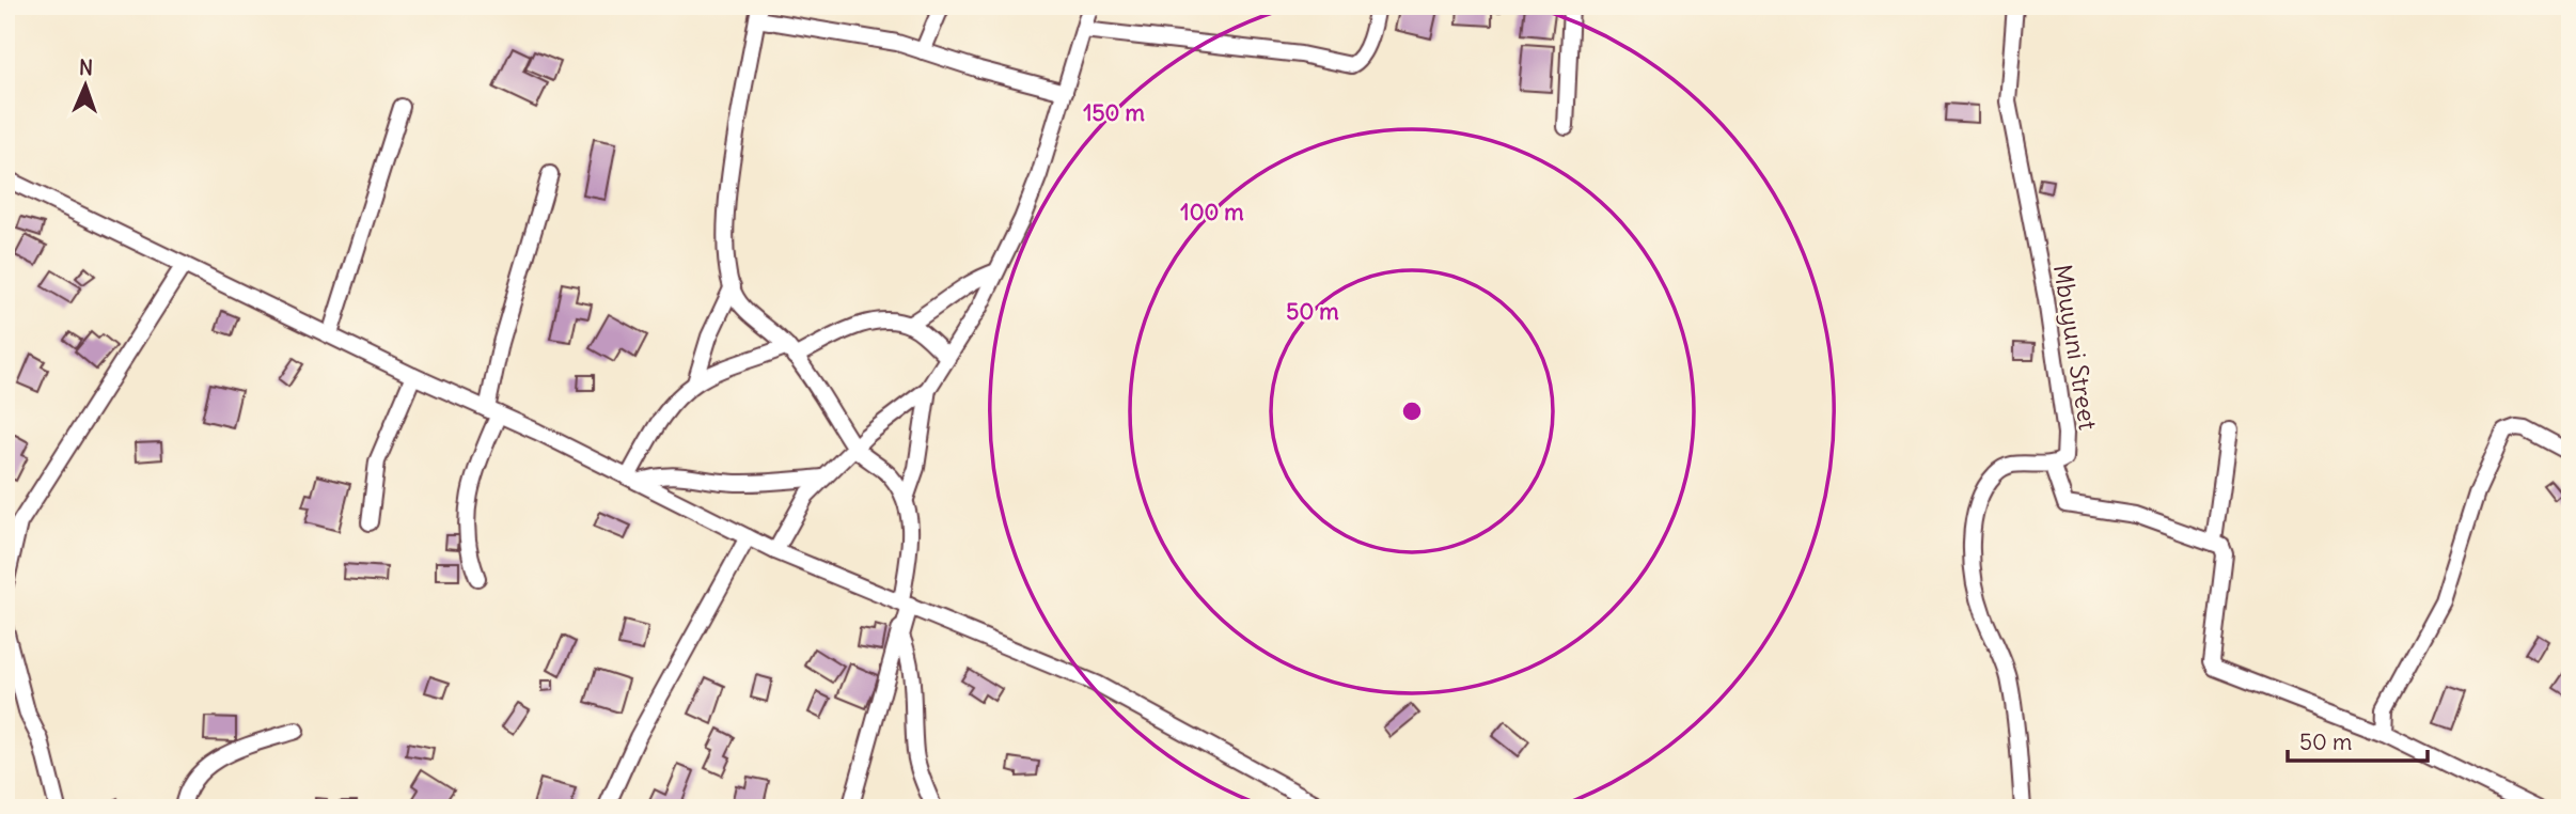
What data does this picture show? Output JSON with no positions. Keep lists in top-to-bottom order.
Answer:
{
  "streets": {
    "street": ["Mbuyuni Street"]
  },
  "scale_bar": "50 m",
  "north": "top",
  "rings": ["150 m", "100 m", "50 m"]
}
